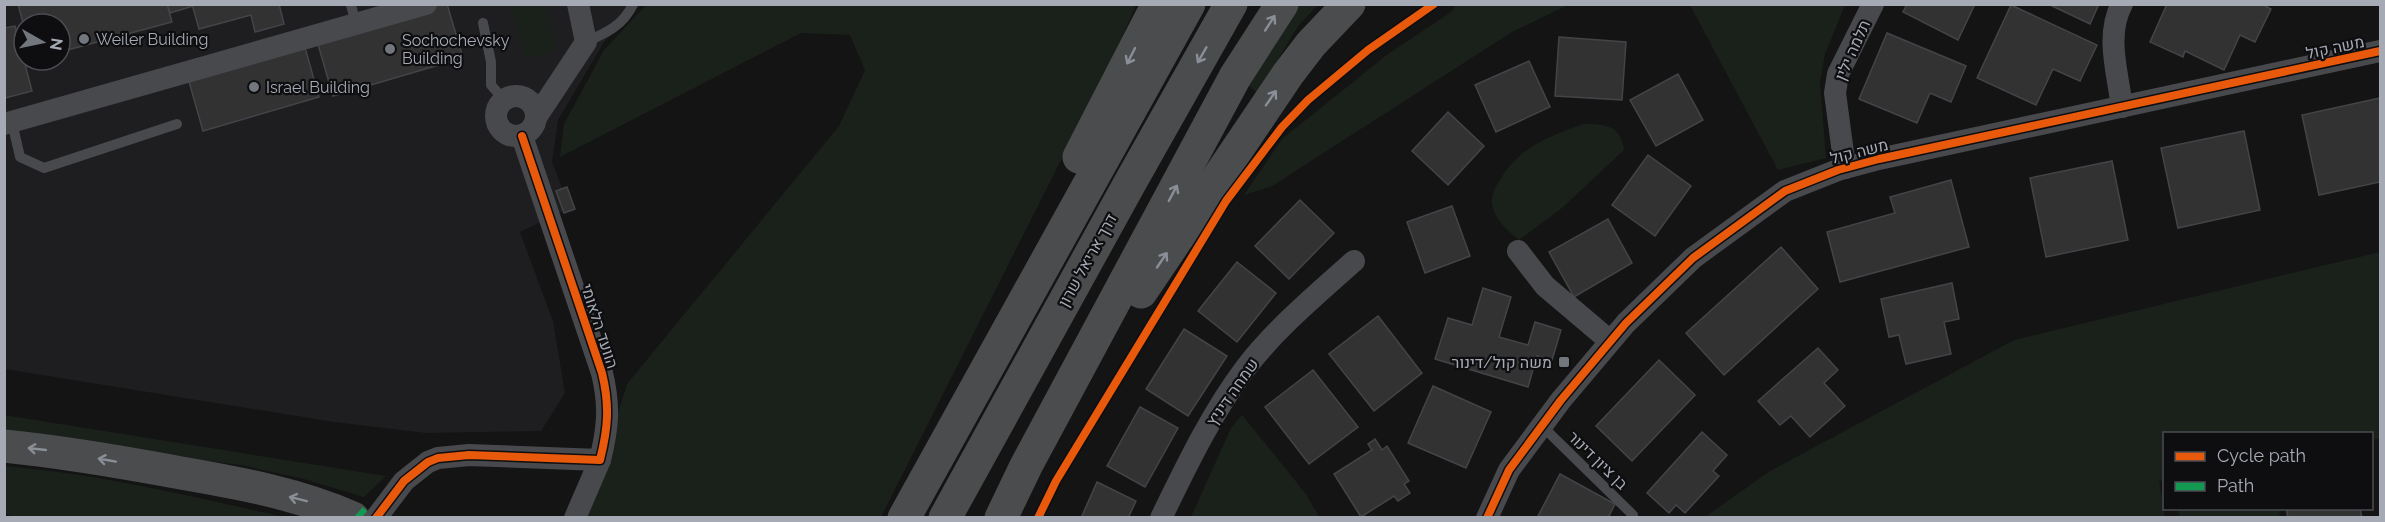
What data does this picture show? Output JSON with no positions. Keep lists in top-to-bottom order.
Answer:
{
  "streets": {
    "highway": ["דרך אריאל שרון"],
    "street": [
      "משה קול",
      "תלמה ילין",
      "הוועד הלאומי",
      "שמחה דיניץ"
    ],
    "lane": ["בן ציון דינור"]
  },
  "crossings": [
    ["משה קול", "תלמה ילין"],
    ["משה קול", "בן ציון דינור"]
  ],
  "places": {
    "other": ["Weiler Building", "Sochochevsky Building", "Israel Building"],
    "transit": ["משה קול/דינור"]
  },
  "legend": ["Cycle path", "Path"],
  "north": "right"
}
